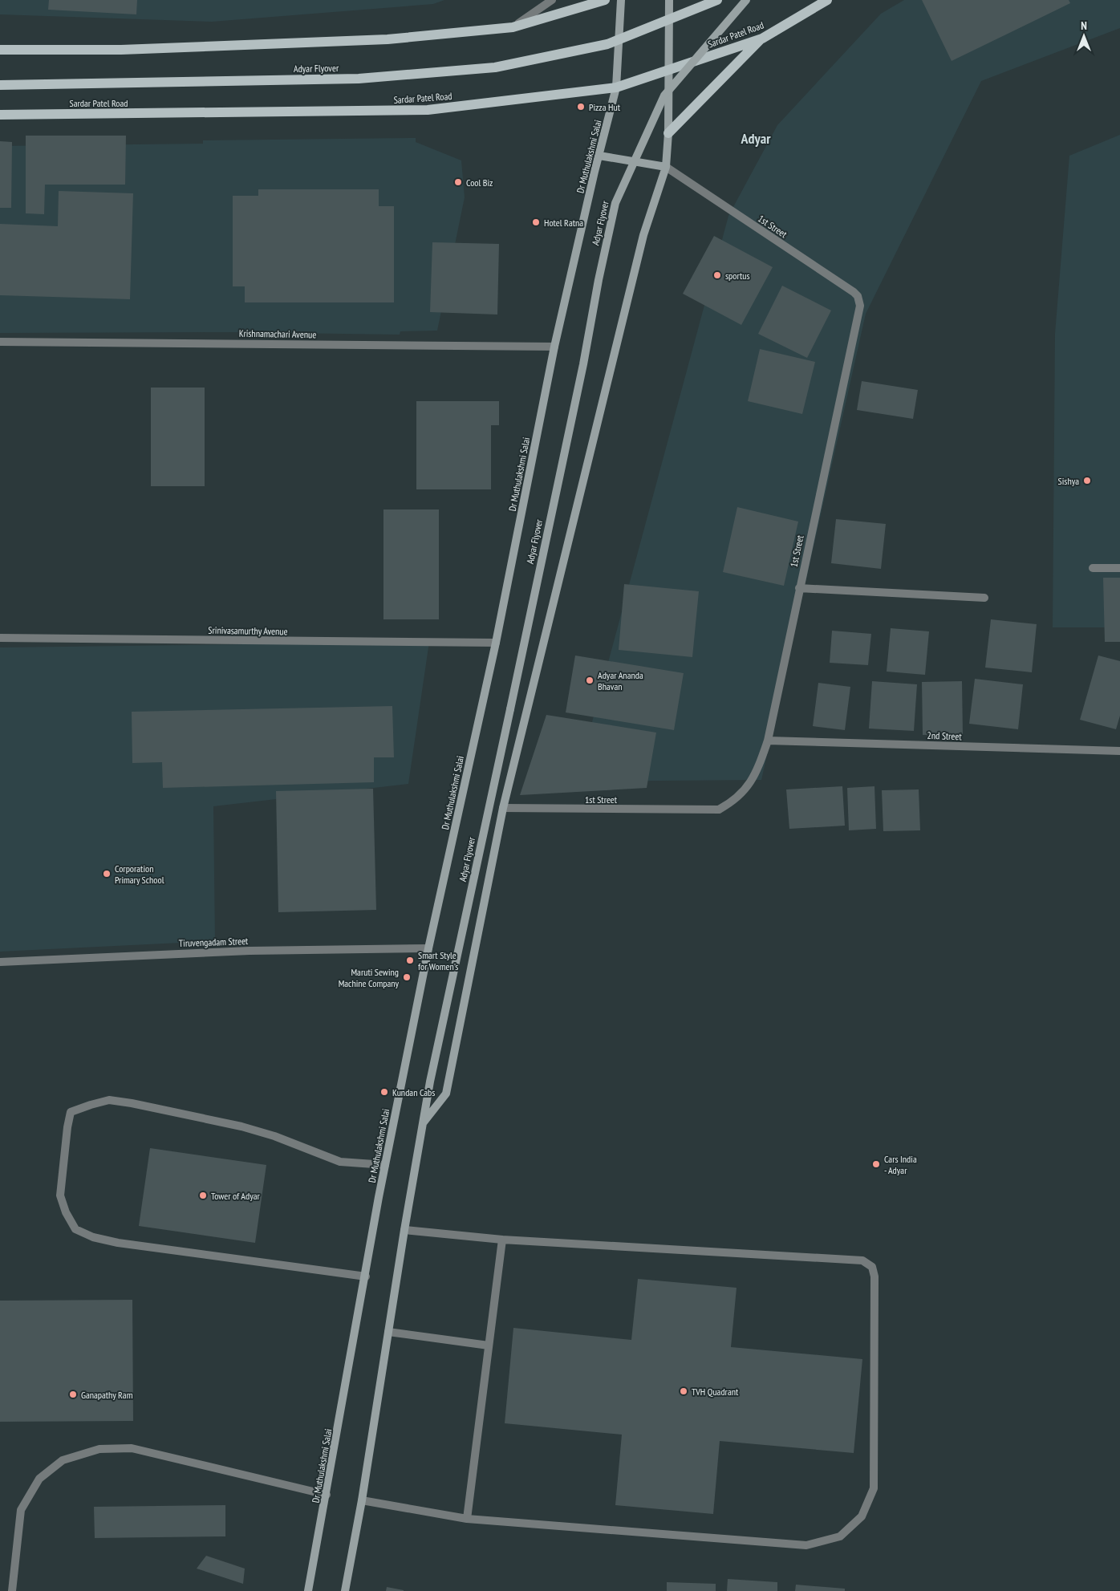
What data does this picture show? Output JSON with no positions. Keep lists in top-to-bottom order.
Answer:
{
  "streets": {
    "main road": ["Sardar Patel Road", "Adyar Flyover", "Dr Muthulakshmi Salai"],
    "street": [
      "1st Street",
      "Krishnamachari Avenue",
      "Srinivasamurthy Avenue",
      "2nd Street",
      "Tiruvengadam Street"
    ]
  },
  "crossings": [
    ["Sardar Patel Road", "Dr Muthulakshmi Salai"],
    ["Dr Muthulakshmi Salai", "Krishnamachari Avenue"],
    ["Dr Muthulakshmi Salai", "Srinivasamurthy Avenue"],
    ["Dr Muthulakshmi Salai", "Tiruvengadam Street"],
    ["1st Street", "2nd Street"]
  ],
  "districts": ["Adyar"],
  "places": [
    "Pizza Hut",
    "Cool Biz",
    "Hotel Ratna",
    "sportus",
    "Sishya",
    "Adyar Ananda Bhavan",
    "Corporation Primary School",
    "Smart Style for Women's",
    "Maruti Sewing Machine Company",
    "Kundan Cabs",
    "Cars India - Adyar",
    "Tower of Adyar",
    "TVH Quadrant",
    "Ganapathy Ram"
  ],
  "north": "top"
}
